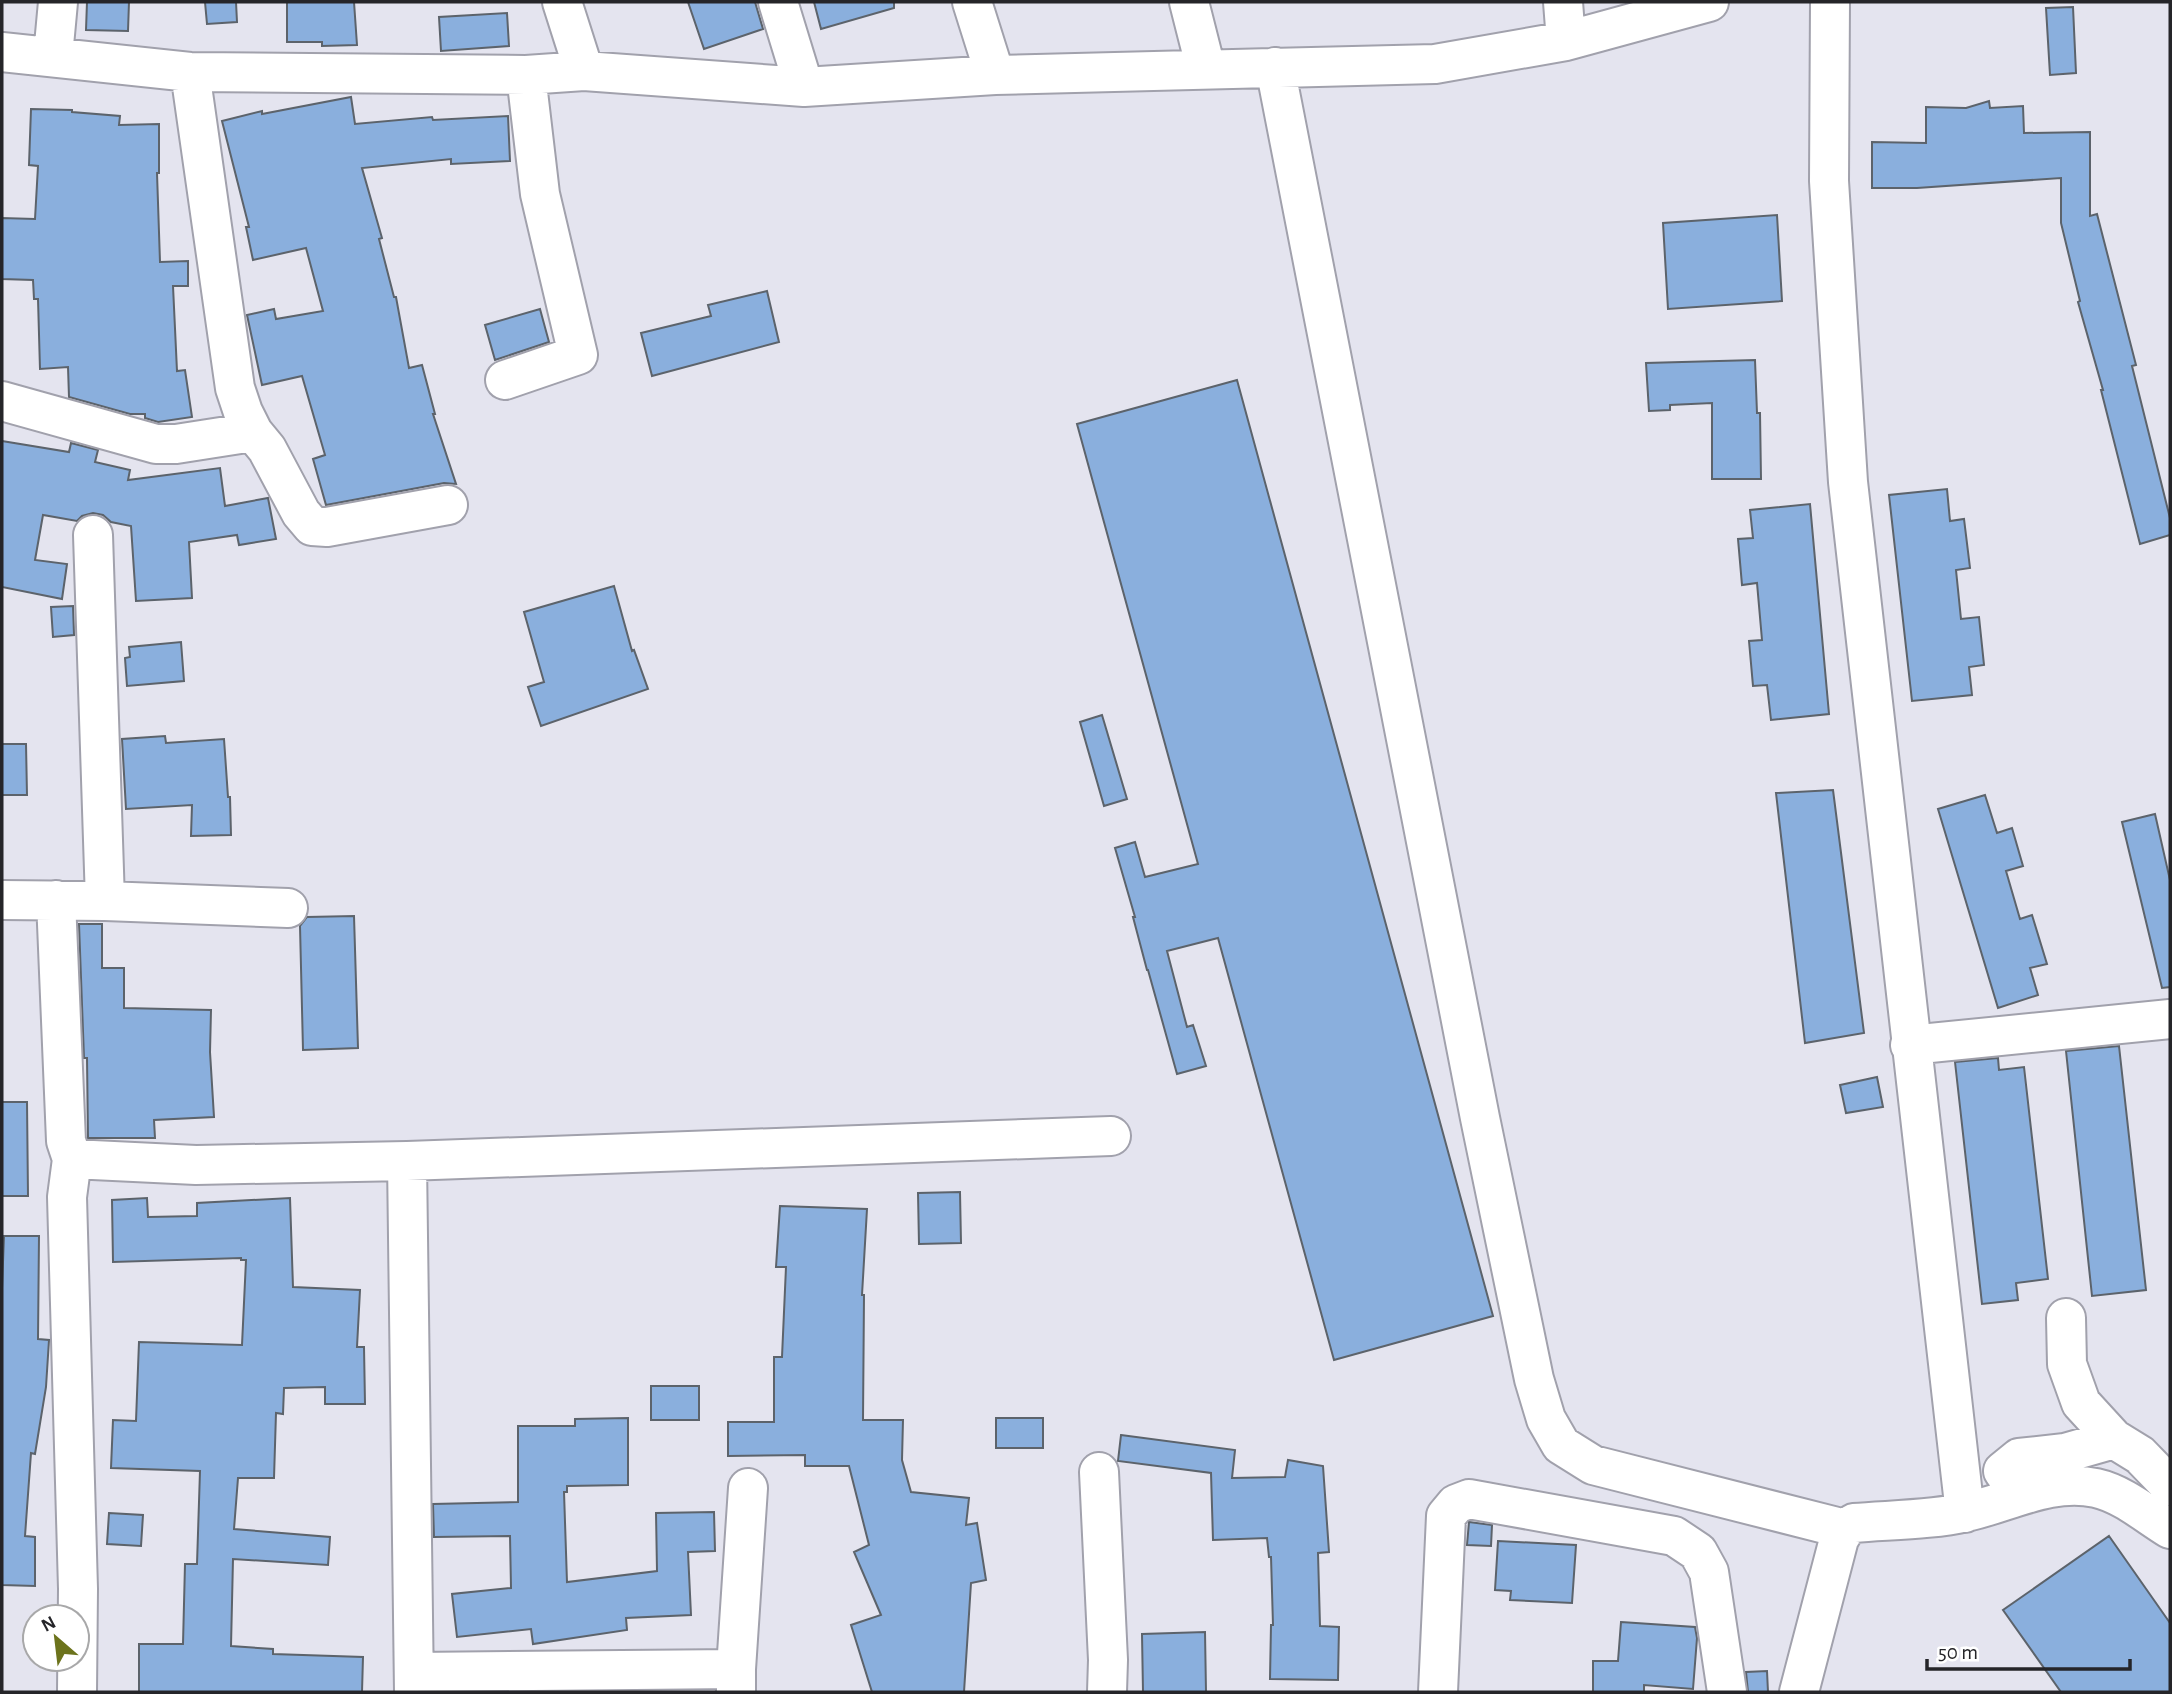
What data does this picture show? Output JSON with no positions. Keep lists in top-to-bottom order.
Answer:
{
  "scale_bar": "50 m",
  "north": "top left"
}
